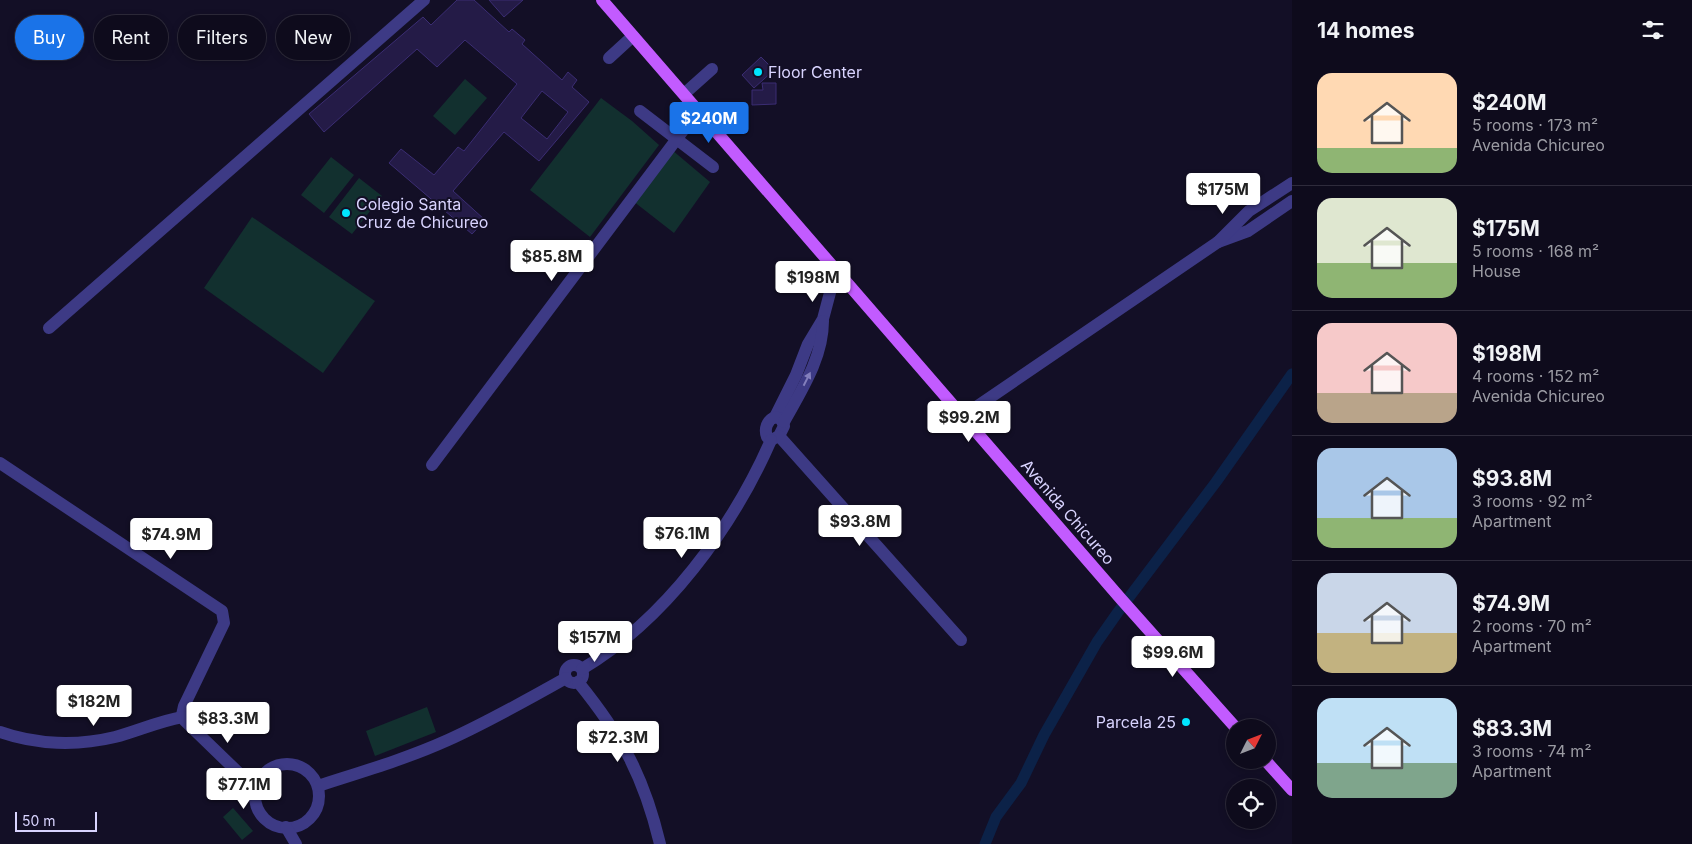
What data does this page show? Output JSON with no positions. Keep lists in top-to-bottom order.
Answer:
{
  "streets": {
    "main road": ["Avenida Chicureo"]
  },
  "places": ["Floor Center", "Colegio Santa Cruz de Chicureo", "Parcela 25"],
  "scale_bar": "50 m",
  "north": "top right",
  "page": {
    "heading": "14 homes",
    "chip": [
      "Buy",
      "Rent",
      "Filters",
      "New"
    ],
    "list": [
      {
        "name": "$240M",
        "note": "5 rooms · 173 m² · Avenida Chicureo"
      },
      {
        "name": "$175M",
        "note": "5 rooms · 168 m² · House"
      },
      {
        "name": "$198M",
        "note": "4 rooms · 152 m² · Avenida Chicureo"
      },
      {
        "name": "$93.8M",
        "note": "3 rooms · 92 m² · Apartment"
      },
      {
        "name": "$74.9M",
        "note": "2 rooms · 70 m² · Apartment"
      },
      {
        "name": "$83.3M",
        "note": "3 rooms · 74 m² · Apartment"
      }
    ],
    "price": [
      "$240M",
      "$175M",
      "$85.8M",
      "$198M",
      "$99.2M",
      "$93.8M",
      "$76.1M",
      "$74.9M",
      "$157M",
      "$99.6M",
      "$182M",
      "$83.3M",
      "$72.3M",
      "$77.1M"
    ],
    "scale": "50 m"
  }
}
